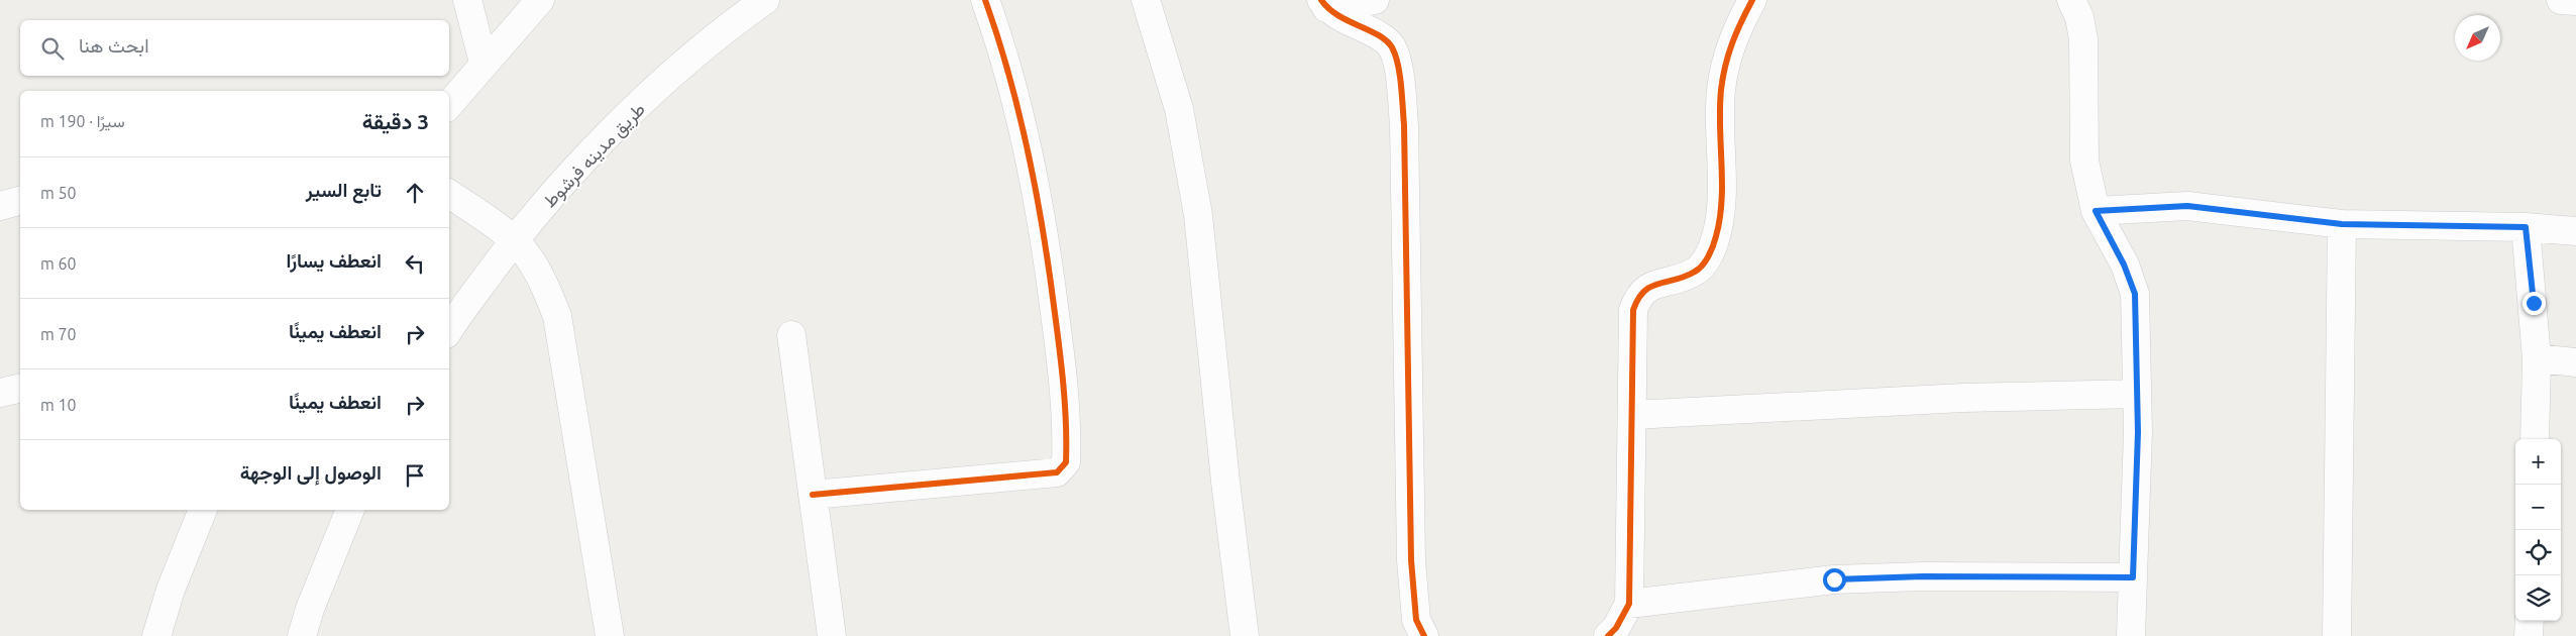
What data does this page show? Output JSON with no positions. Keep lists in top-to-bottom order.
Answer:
{
  "streets": {
    "street": ["طريق مدينه فرشوط"]
  },
  "north": "bottom left",
  "page": {
    "search": "ابحث هنا",
    "heading": ["3 دقيقة", "سيرًا · 190 m"],
    "list": [
      ["تابع السير", "50 m"],
      ["انعطف يسارًا", "60 m"],
      ["انعطف يمينًا", "70 m"],
      ["انعطف يمينًا", "10 m"],
      "الوصول إلى الوجهة"
    ],
    "map_buttons": ["+", "−"]
  }
}
